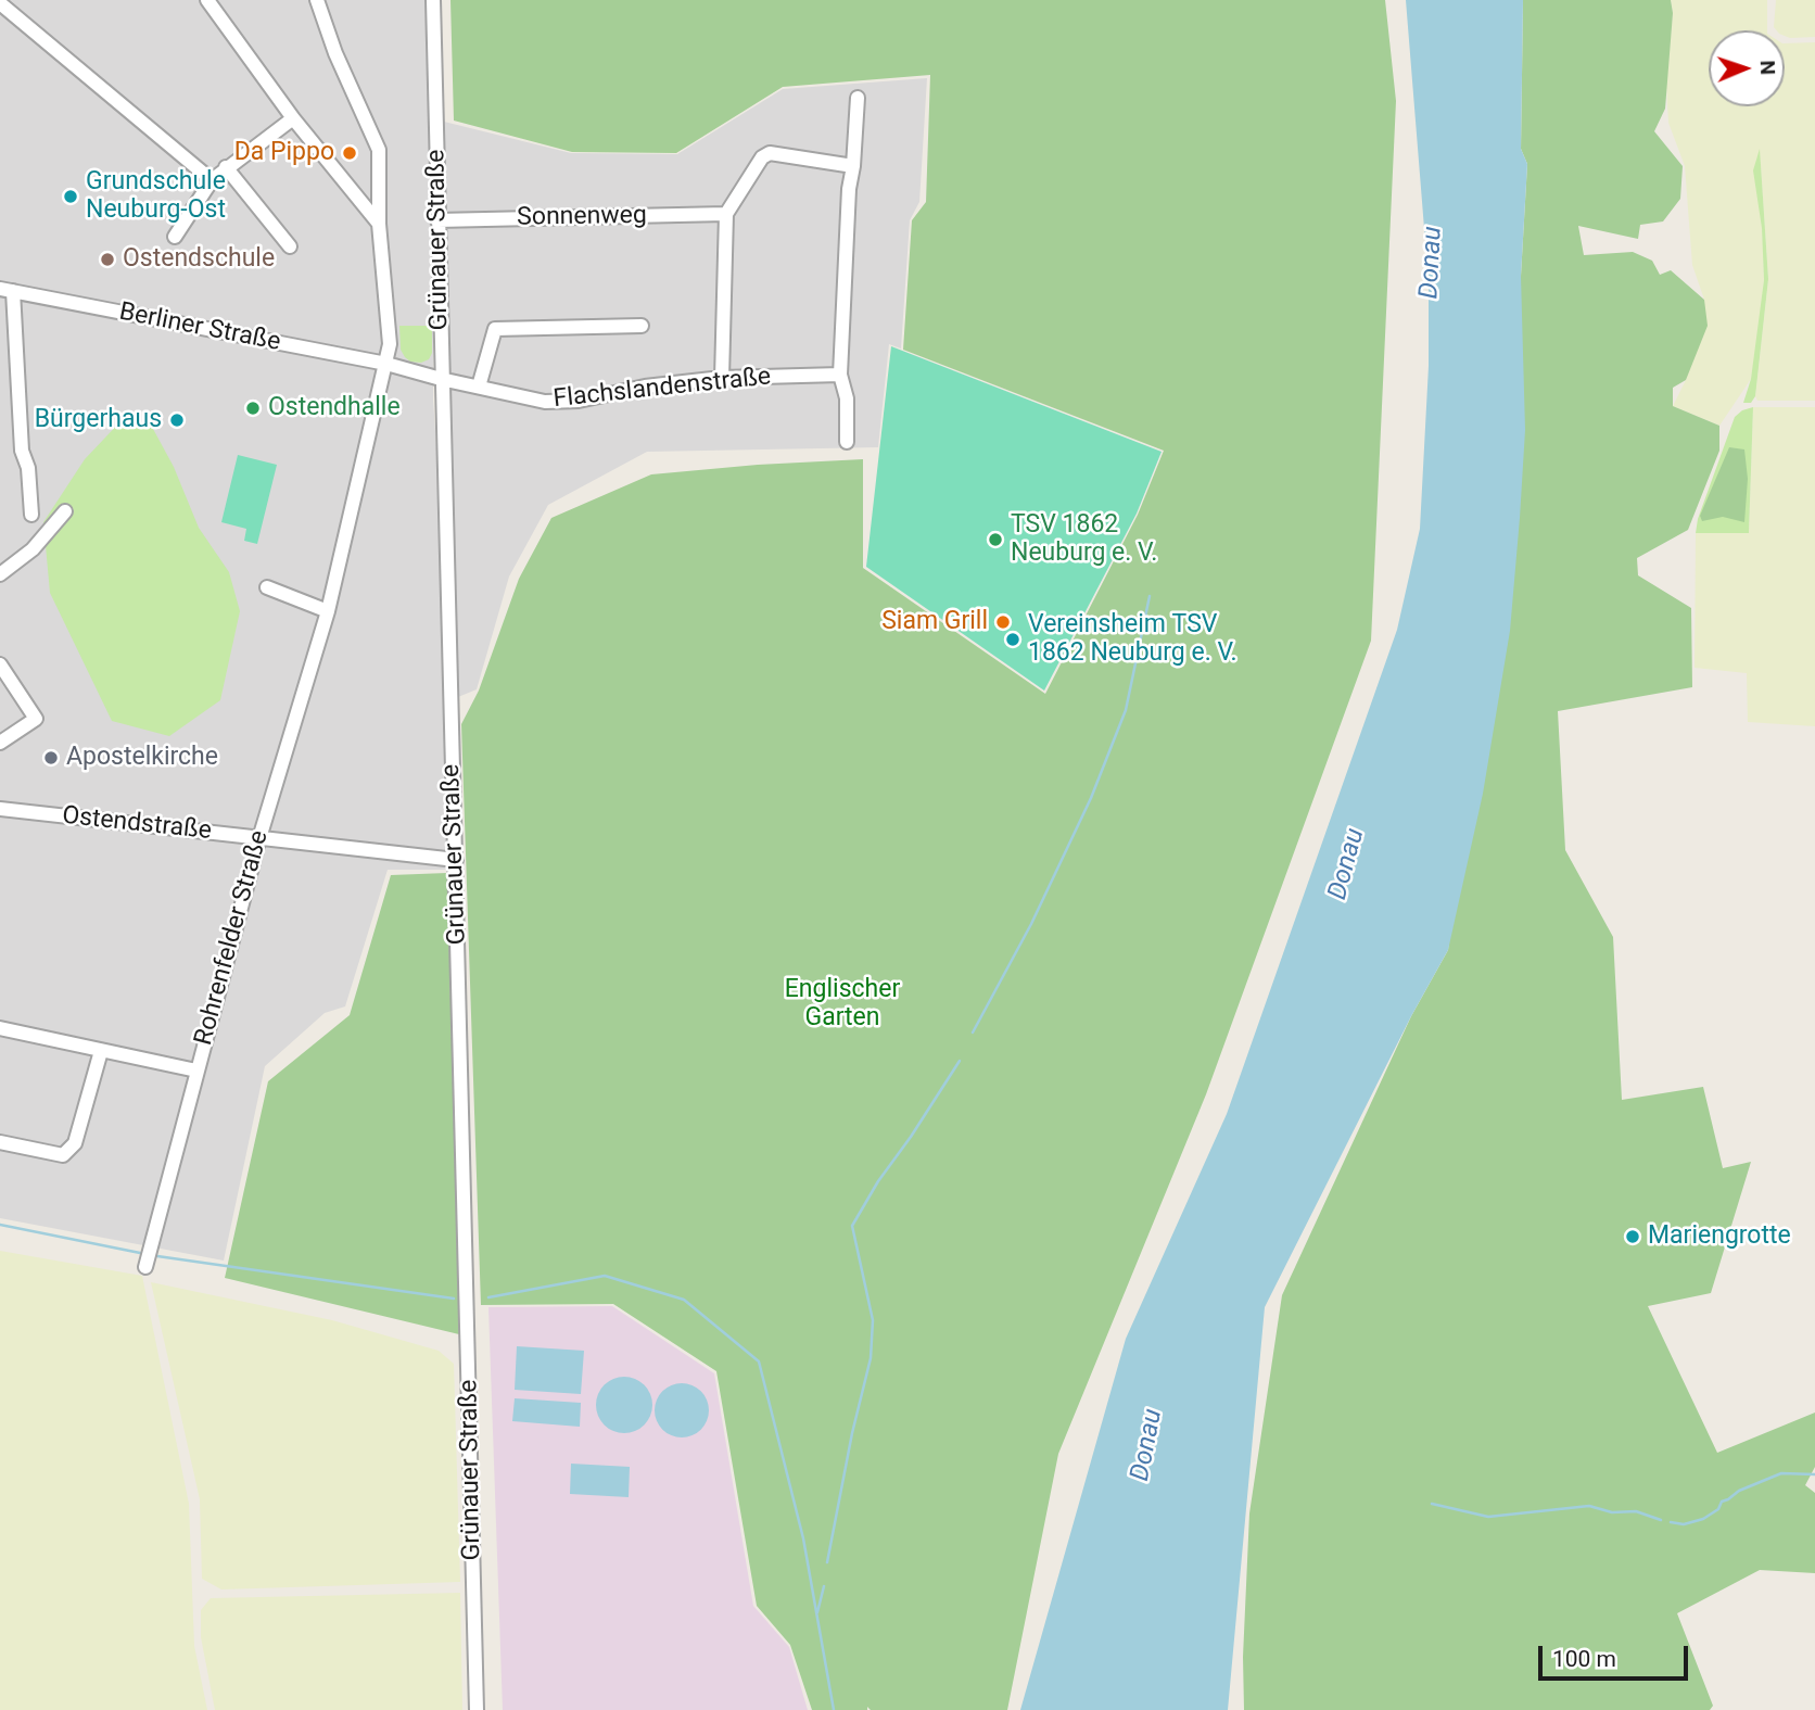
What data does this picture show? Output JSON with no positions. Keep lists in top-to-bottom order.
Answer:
{
  "streets": {
    "street": [
      "Sonnenweg",
      "Grünauer Straße",
      "Berliner Straße",
      "Flachslandenstraße",
      "Ostendstraße",
      "Rohrenfelder Straße"
    ]
  },
  "crossings": [
    ["Sonnenweg", "Grünauer Straße"],
    ["Grünauer Straße", "Berliner Straße"],
    ["Grünauer Straße", "Flachslandenstraße"],
    ["Grünauer Straße", "Ostendstraße"],
    ["Berliner Straße", "Flachslandenstraße"],
    ["Berliner Straße", "Rohrenfelder Straße"],
    ["Ostendstraße", "Rohrenfelder Straße"]
  ],
  "water": ["Donau"],
  "parks": ["Englischer Garten"],
  "places": [
    "Da Pippo",
    "Grundschule Neuburg-Ost",
    "Ostendschule",
    "Ostendhalle",
    "Bürgerhaus",
    "TSV 1862 Neuburg e. V.",
    "Siam Grill",
    "Vereinsheim TSV 1862 Neuburg e. V.",
    "Apostelkirche",
    "Mariengrotte"
  ],
  "scale_bar": "100 m",
  "north": "right"
}
